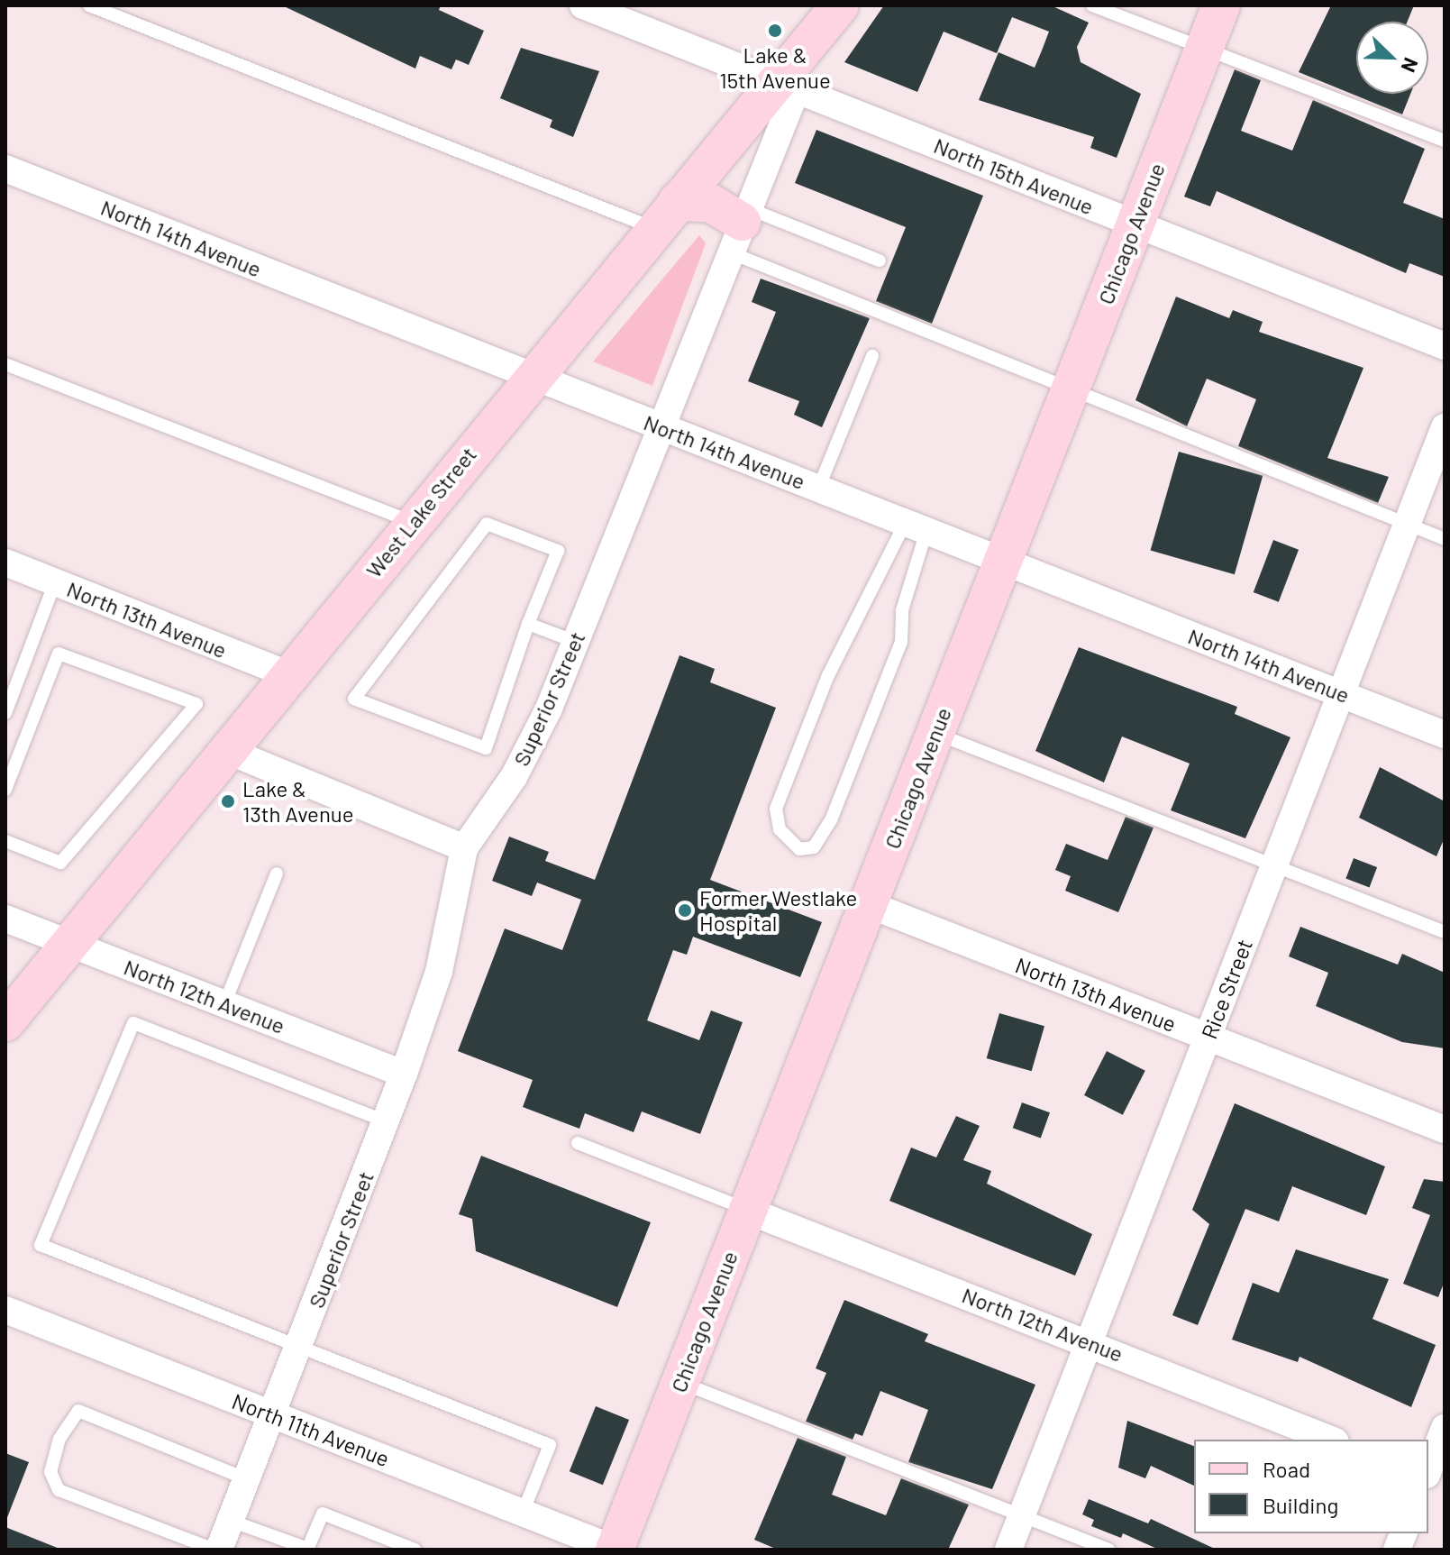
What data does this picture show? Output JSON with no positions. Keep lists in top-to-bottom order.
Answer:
{
  "streets": {
    "main road": ["Chicago Avenue", "West Lake Street"],
    "street": [
      "North 15th Avenue",
      "North 14th Avenue",
      "North 13th Avenue",
      "Superior Street",
      "Rice Street",
      "North 12th Avenue",
      "North 11th Avenue"
    ]
  },
  "crossings": [
    ["North 15th Avenue", "Chicago Avenue"],
    ["North 15th Avenue", "West Lake Street"],
    ["North 15th Avenue", "Superior Street"],
    ["Chicago Avenue", "North 14th Avenue"],
    ["Chicago Avenue", "North 13th Avenue"],
    ["Chicago Avenue", "North 12th Avenue"],
    ["Chicago Avenue", "North 11th Avenue"],
    ["North 14th Avenue", "West Lake Street"],
    ["North 14th Avenue", "Superior Street"],
    ["North 14th Avenue", "Rice Street"],
    ["West Lake Street", "North 13th Avenue"],
    ["West Lake Street", "Superior Street"],
    ["West Lake Street", "North 12th Avenue"],
    ["North 13th Avenue", "Rice Street"],
    ["Superior Street", "North 12th Avenue"],
    ["Superior Street", "North 11th Avenue"],
    ["Rice Street", "North 12th Avenue"]
  ],
  "places": ["Lake & 15th Avenue", "Lake & 13th Avenue", "Former Westlake Hospital"],
  "legend": ["Road", "Building"],
  "north": "bottom right"
}
